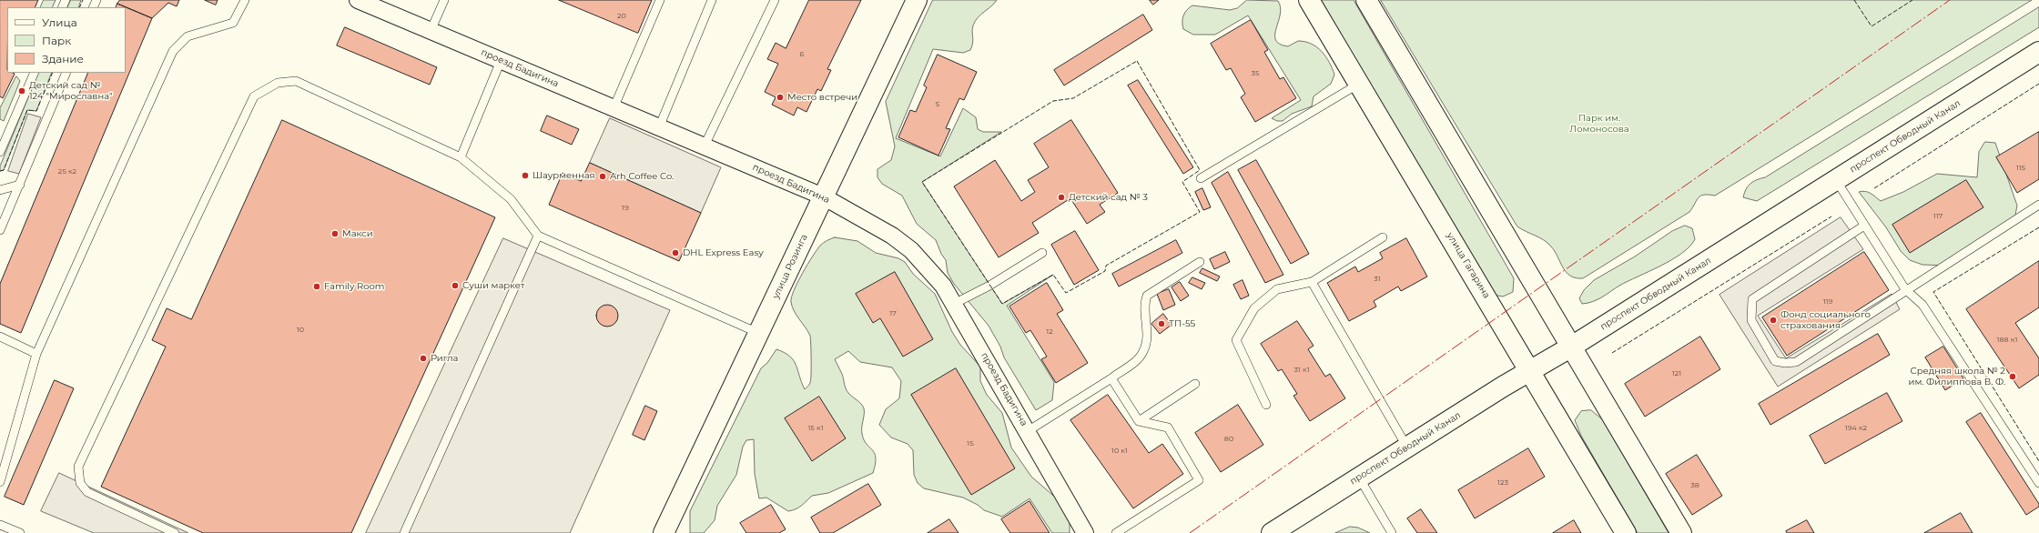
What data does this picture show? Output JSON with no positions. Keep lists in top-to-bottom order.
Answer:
{
  "streets": {
    "main road": ["проспект Обводный Канал", "улица Гагарина", "улица Розинга"],
    "street": ["проезд Бадигина"]
  },
  "crossings": [
    ["проезд Бадигина", "улица Розинга"],
    ["проспект Обводный Канал", "улица Гагарина"]
  ],
  "parks": ["Парк им. Ломоносова"],
  "places": [
    "Детский сад № 124 \"Мирославна\"",
    "Место встречи",
    "Шаурменная",
    "Arh Coffee Co.",
    "Детский сад № 3",
    "Макси",
    "DHL Express Easy",
    "Суши маркет",
    "Family Room",
    "Фонд социального страхования",
    "ТП-55",
    "Ригла",
    "Средняя школа № 2 им. Филиппова В. Ф."
  ],
  "house_numbers": [
    "20",
    "6",
    "35",
    "5",
    "115",
    "25 к2",
    "19",
    "117",
    "31",
    "119",
    "17",
    "10",
    "12",
    "188 к1",
    "31 к1",
    "121",
    "15 к1",
    "194 к2",
    "80",
    "15",
    "10 к1",
    "123",
    "38"
  ],
  "legend": ["Улица", "Парк", "Здание"]
}
